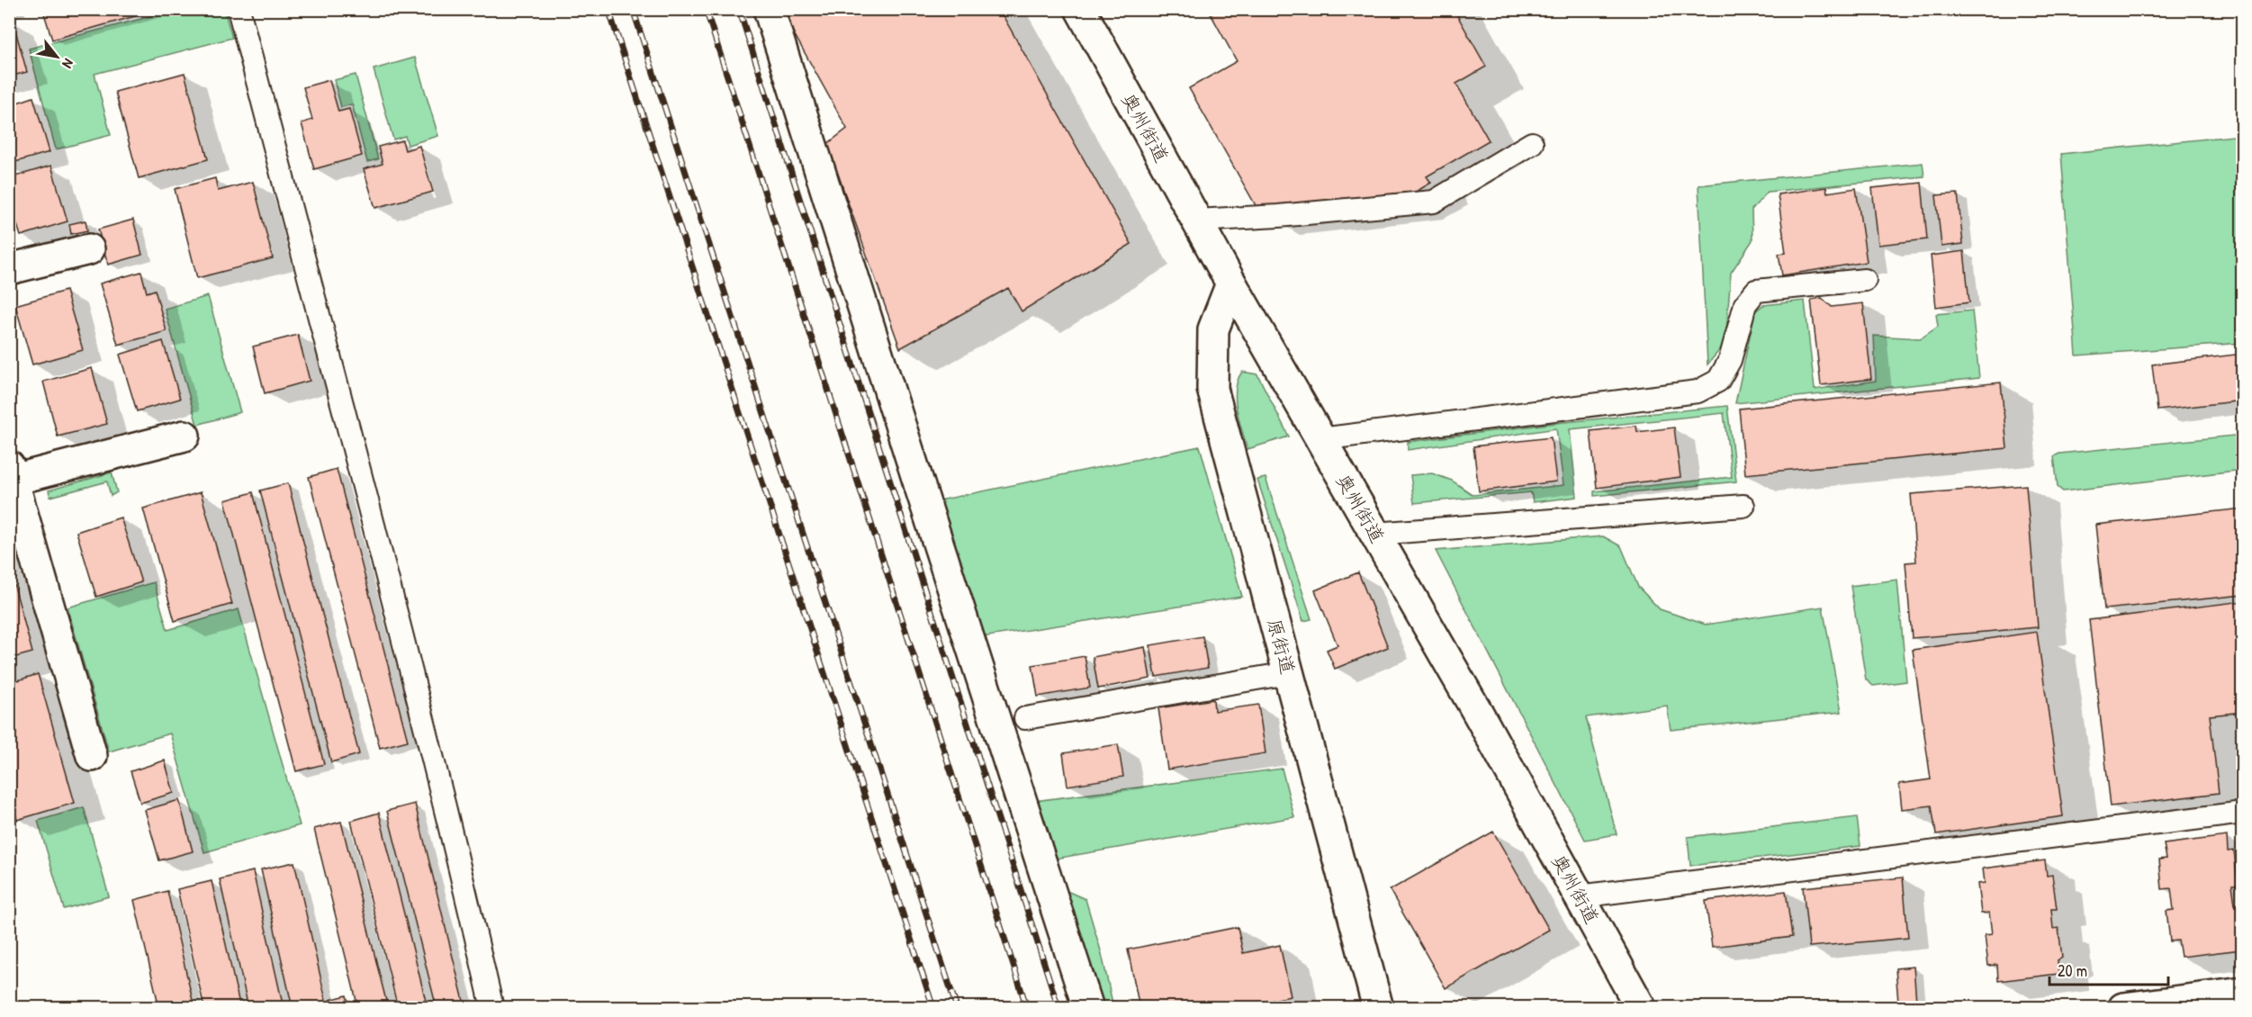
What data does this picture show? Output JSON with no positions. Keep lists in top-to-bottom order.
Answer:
{
  "streets": {
    "street": ["奥州街道", "原街道"]
  },
  "crossings": [
    ["奥州街道", "原街道"]
  ],
  "scale_bar": "20 m",
  "north": "bottom right"
}
